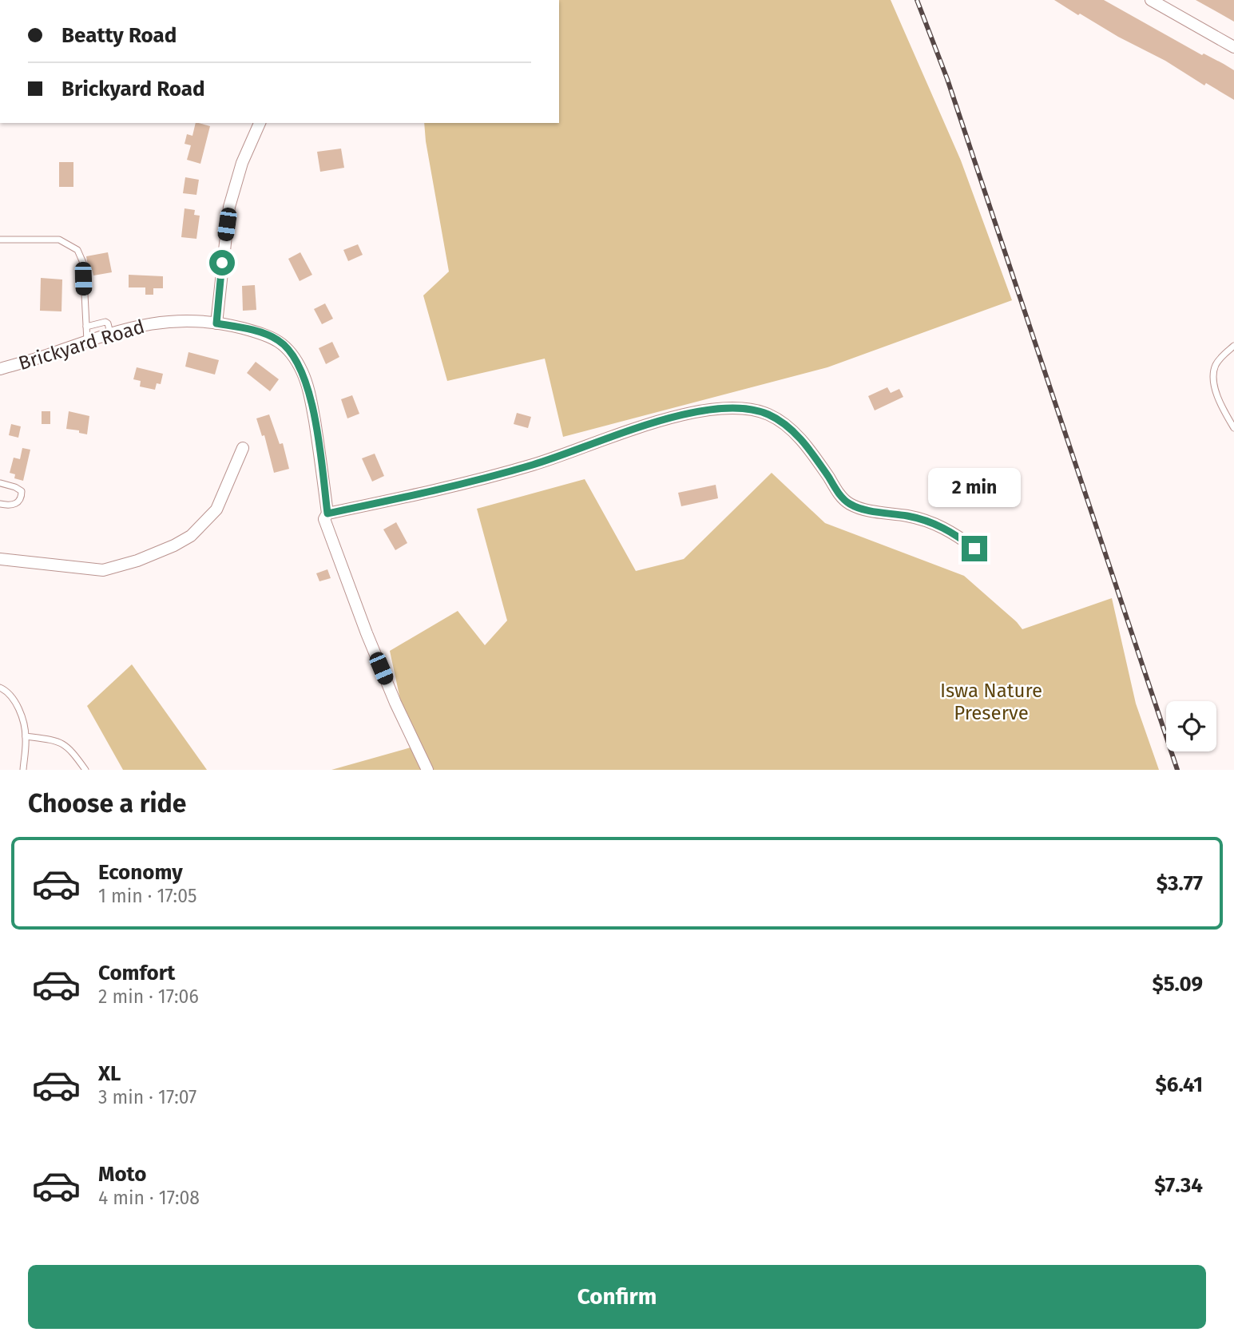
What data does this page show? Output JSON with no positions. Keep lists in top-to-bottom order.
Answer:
{
  "streets": {
    "street": ["Brickyard Road"]
  },
  "parks": ["Iswa Nature Preserve"],
  "page": {
    "banner": ["Beatty Road", "Brickyard Road"],
    "bubble": "2 min",
    "heading": "Choose a ride",
    "list": [
      {
        "name": "Economy",
        "note": "1 min · 17:05",
        "value": "$3.77"
      },
      {
        "name": "Comfort",
        "note": "2 min · 17:06",
        "value": "$5.09"
      },
      {
        "name": "XL",
        "note": "3 min · 17:07",
        "value": "$6.41"
      },
      {
        "name": "Moto",
        "note": "4 min · 17:08",
        "value": "$7.34"
      }
    ],
    "buttons": "Confirm"
  }
}
